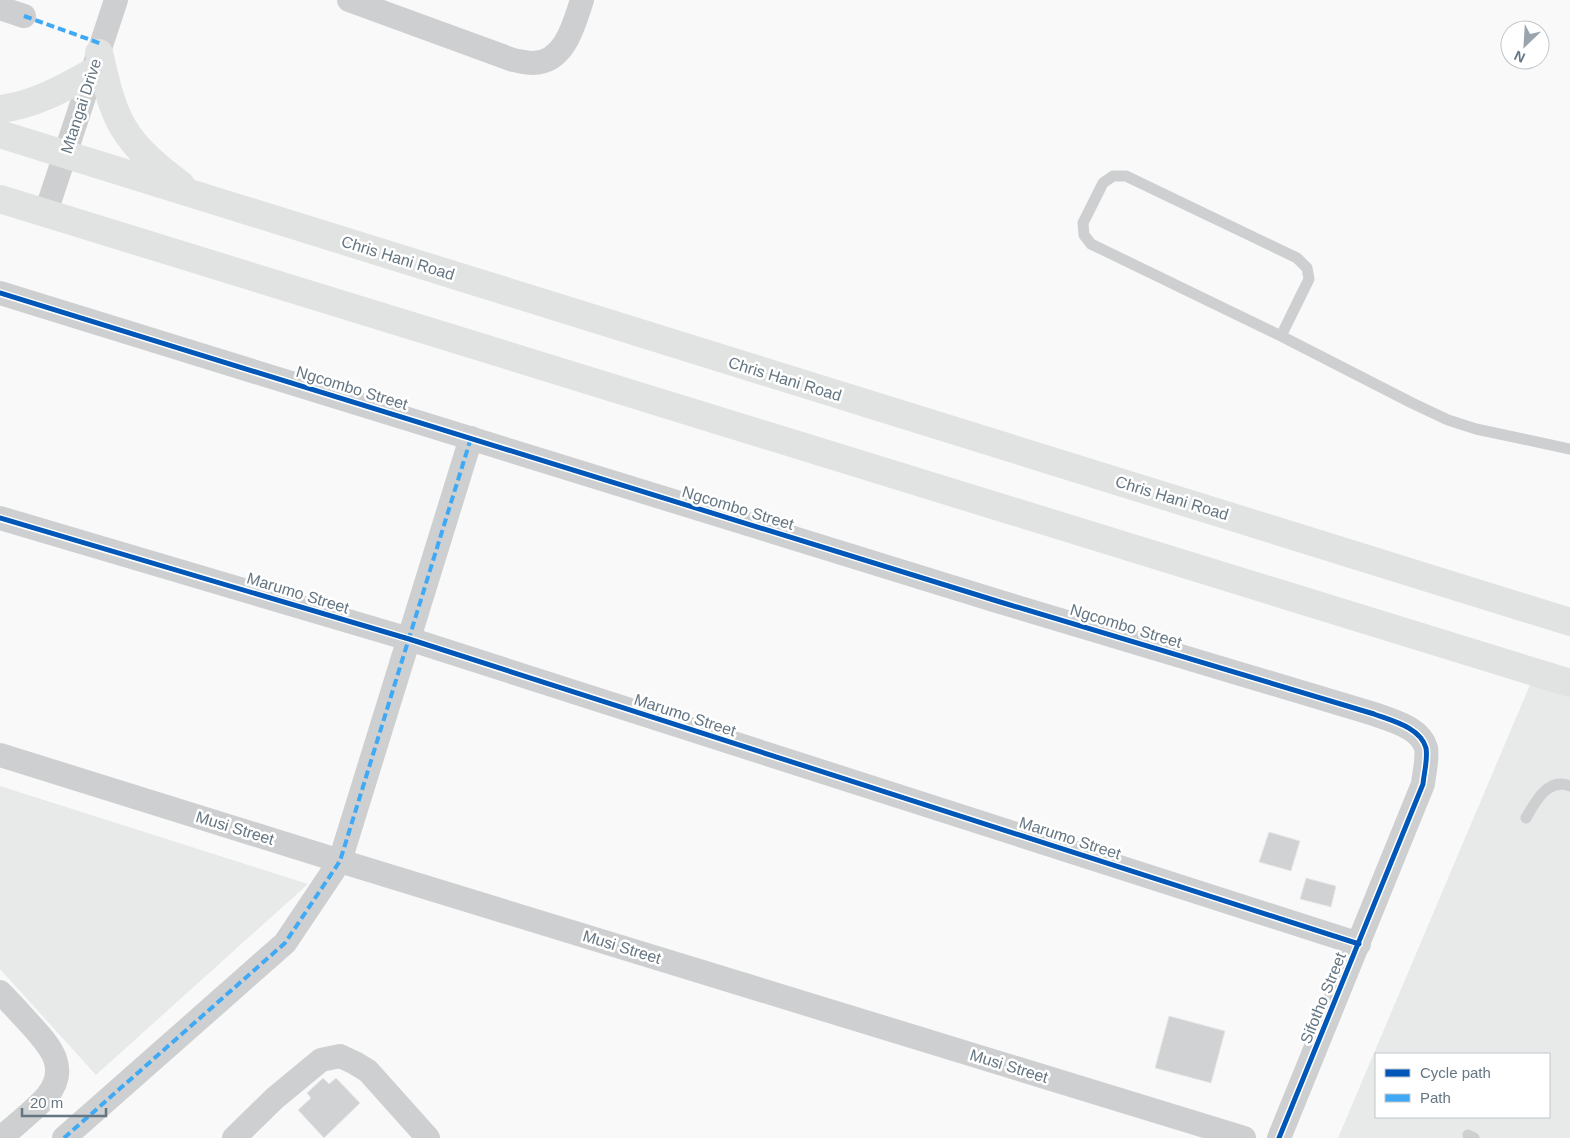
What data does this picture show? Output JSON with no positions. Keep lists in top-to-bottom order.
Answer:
{
  "streets": {
    "main road": ["Chris Hani Road"],
    "street": [
      "Mtangai Drive",
      "Ngcombo Street",
      "Marumo Street",
      "Musi Street",
      "Sifotho Street"
    ]
  },
  "crossings": [
    ["Mtangai Drive", "Chris Hani Road"],
    ["Ngcombo Street", "Sifotho Street"],
    ["Marumo Street", "Sifotho Street"]
  ],
  "legend": ["Cycle path", "Path"],
  "scale_bar": "20 m",
  "north": "bottom left"
}
